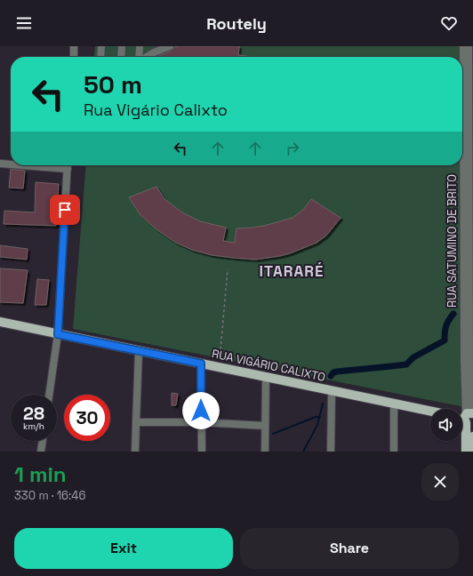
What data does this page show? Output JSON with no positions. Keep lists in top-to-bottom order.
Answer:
{
  "streets": {
    "main road": ["RUA SATUMINO DE BRITO", "RUA VIGÁRIO CALIXTO"]
  },
  "districts": ["ITARARÉ"],
  "page": {
    "header": "Routely",
    "turn": ["50 m", "Rua Vigário Calixto"],
    "speed": "28 km/h",
    "limit": "30",
    "heading": ["1 min", "330 m · 16:46"],
    "buttons": ["Exit", "Share"]
  }
}
